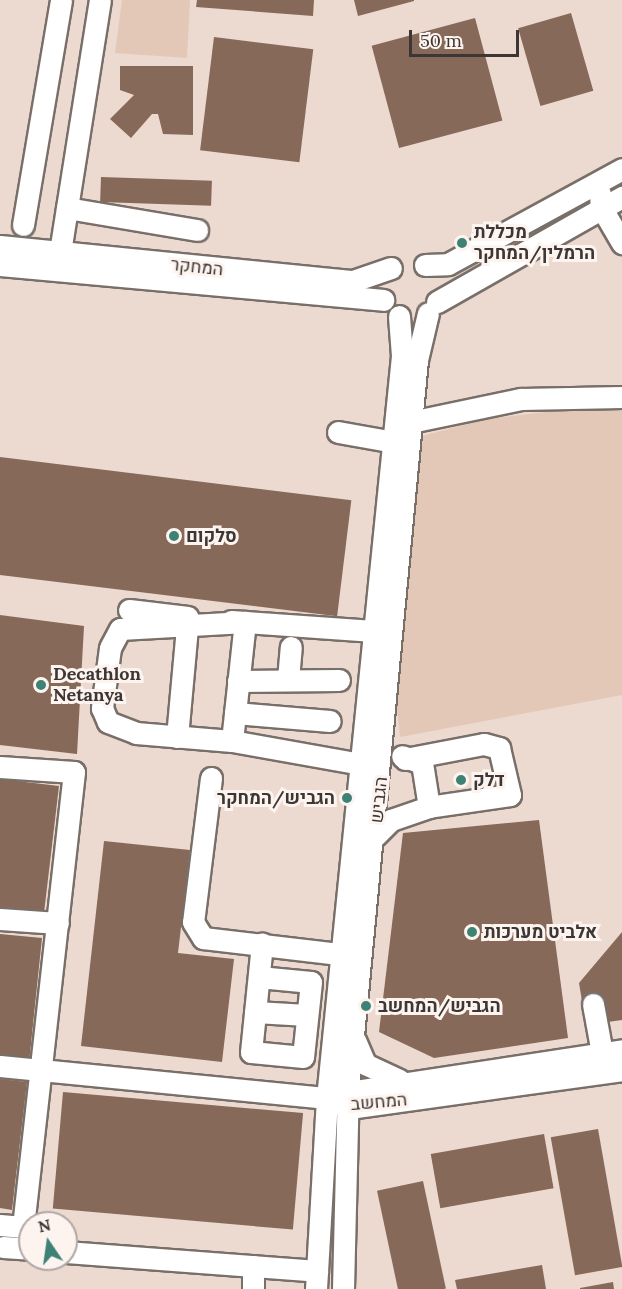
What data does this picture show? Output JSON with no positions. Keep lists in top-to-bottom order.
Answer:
{
  "streets": {
    "street": ["המחקר", "הגביש", "המחשב"]
  },
  "crossings": [
    ["המחקר", "הגביש"],
    ["הגביש", "המחשב"]
  ],
  "places": [
    "מכללת הרמלין/המחקר",
    "סלקום",
    "Decathlon Netanya",
    "דלק",
    "הגביש/המחקר",
    "אלביט מערכות",
    "הגביש/המחשב"
  ],
  "scale_bar": "50 m",
  "north": "top"
}
